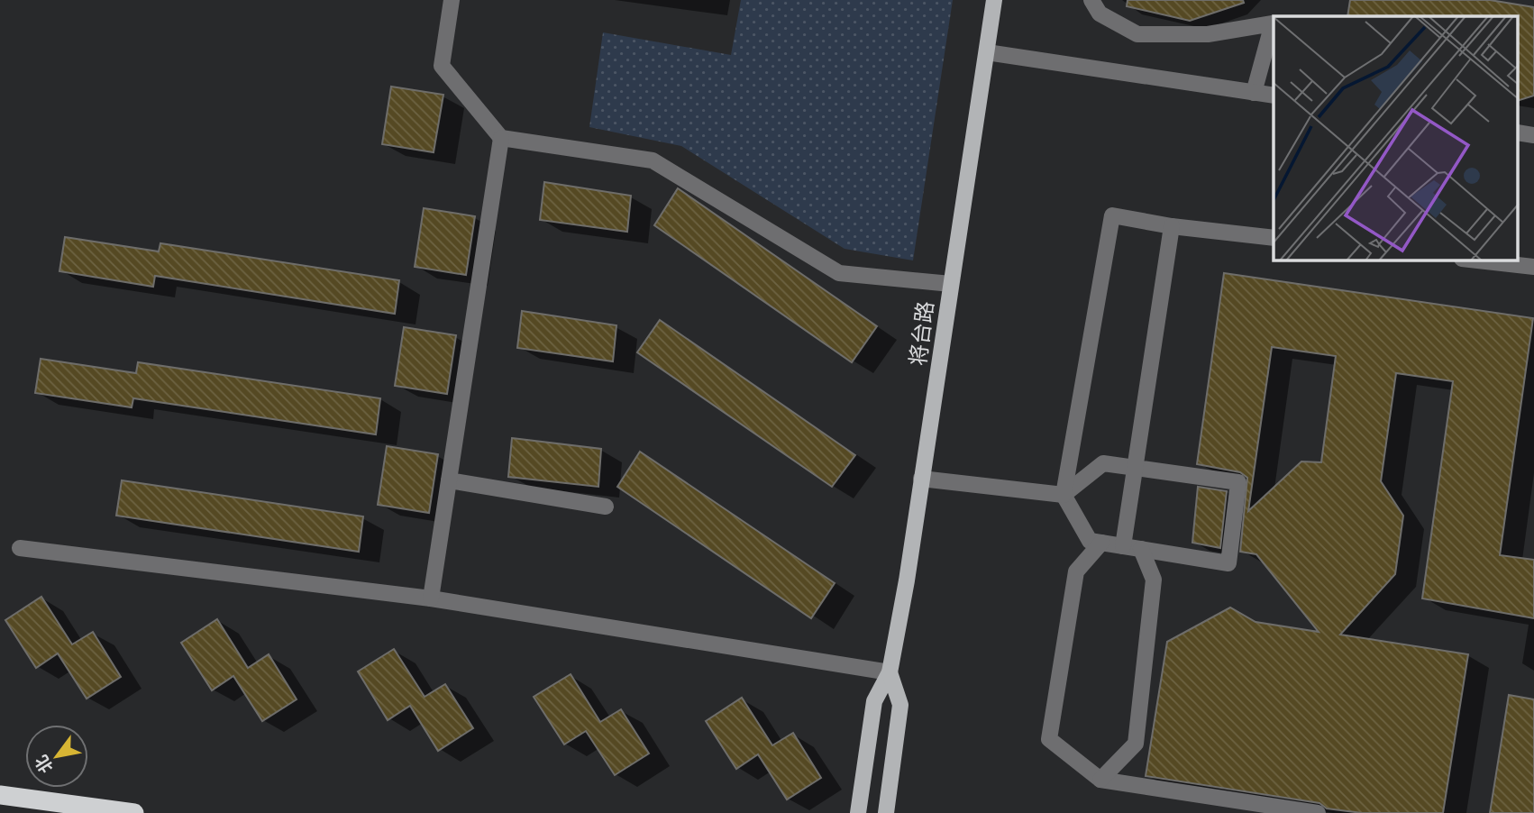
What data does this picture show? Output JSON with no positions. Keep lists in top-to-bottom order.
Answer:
{
  "streets": {
    "main road": ["将台路"]
  },
  "north": "bottom left"
}
